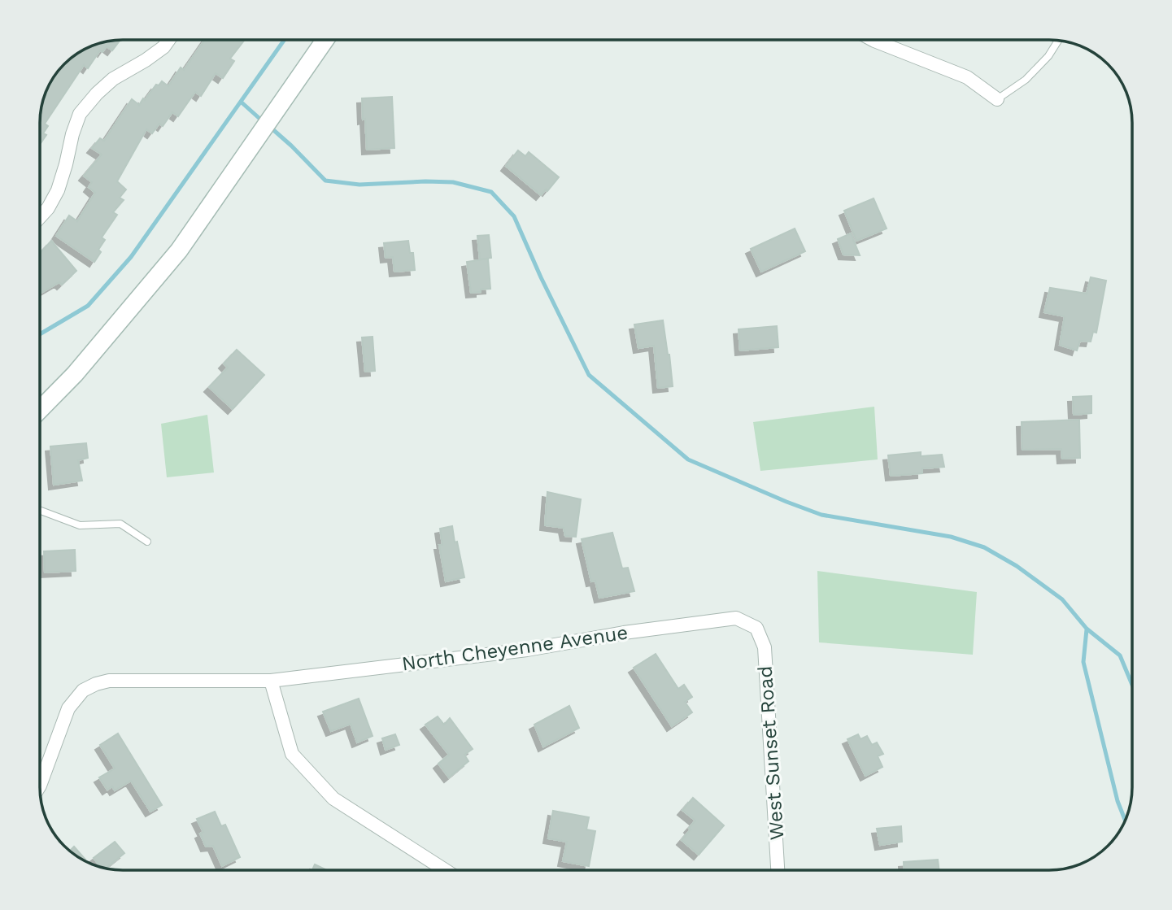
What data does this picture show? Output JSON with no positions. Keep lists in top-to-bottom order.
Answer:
{
  "streets": {
    "street": ["North Cheyenne Avenue", "West Sunset Road"]
  },
  "crossings": [
    ["North Cheyenne Avenue", "West Sunset Road"]
  ]
}
